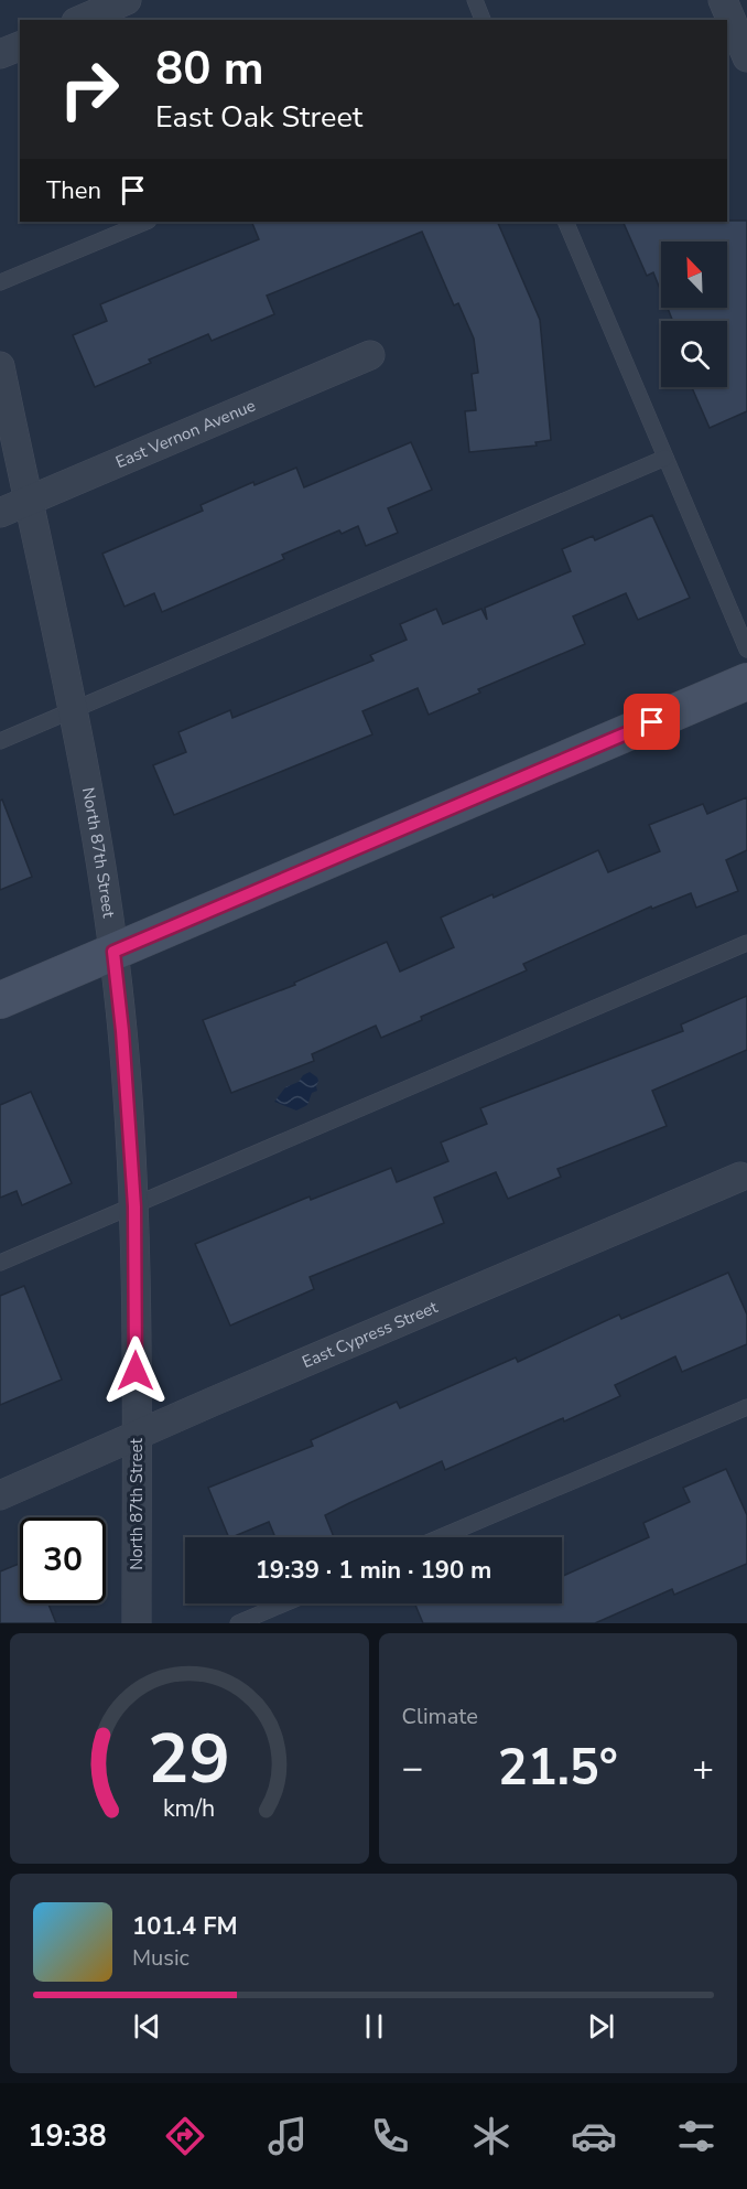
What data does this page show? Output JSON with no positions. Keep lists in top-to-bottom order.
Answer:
{
  "streets": {
    "street": ["East Vernon Avenue", "North 87th Street", "East Cypress Street"]
  },
  "crossings": [
    ["East Vernon Avenue", "North 87th Street"],
    ["North 87th Street", "East Cypress Street"]
  ],
  "north": "top left",
  "page": {
    "turn": ["80 m", "East Oak Street"],
    "then": "Then",
    "limit": "30",
    "trip": "19:39 · 1 min · 190 m",
    "tile": "Climate",
    "heat": ["−", "21.5°", "+"],
    "song": ["101.4 FM", "Music"],
    "tabs": "19:38",
    "gauge": ["29", "km/h"]
  }
}
